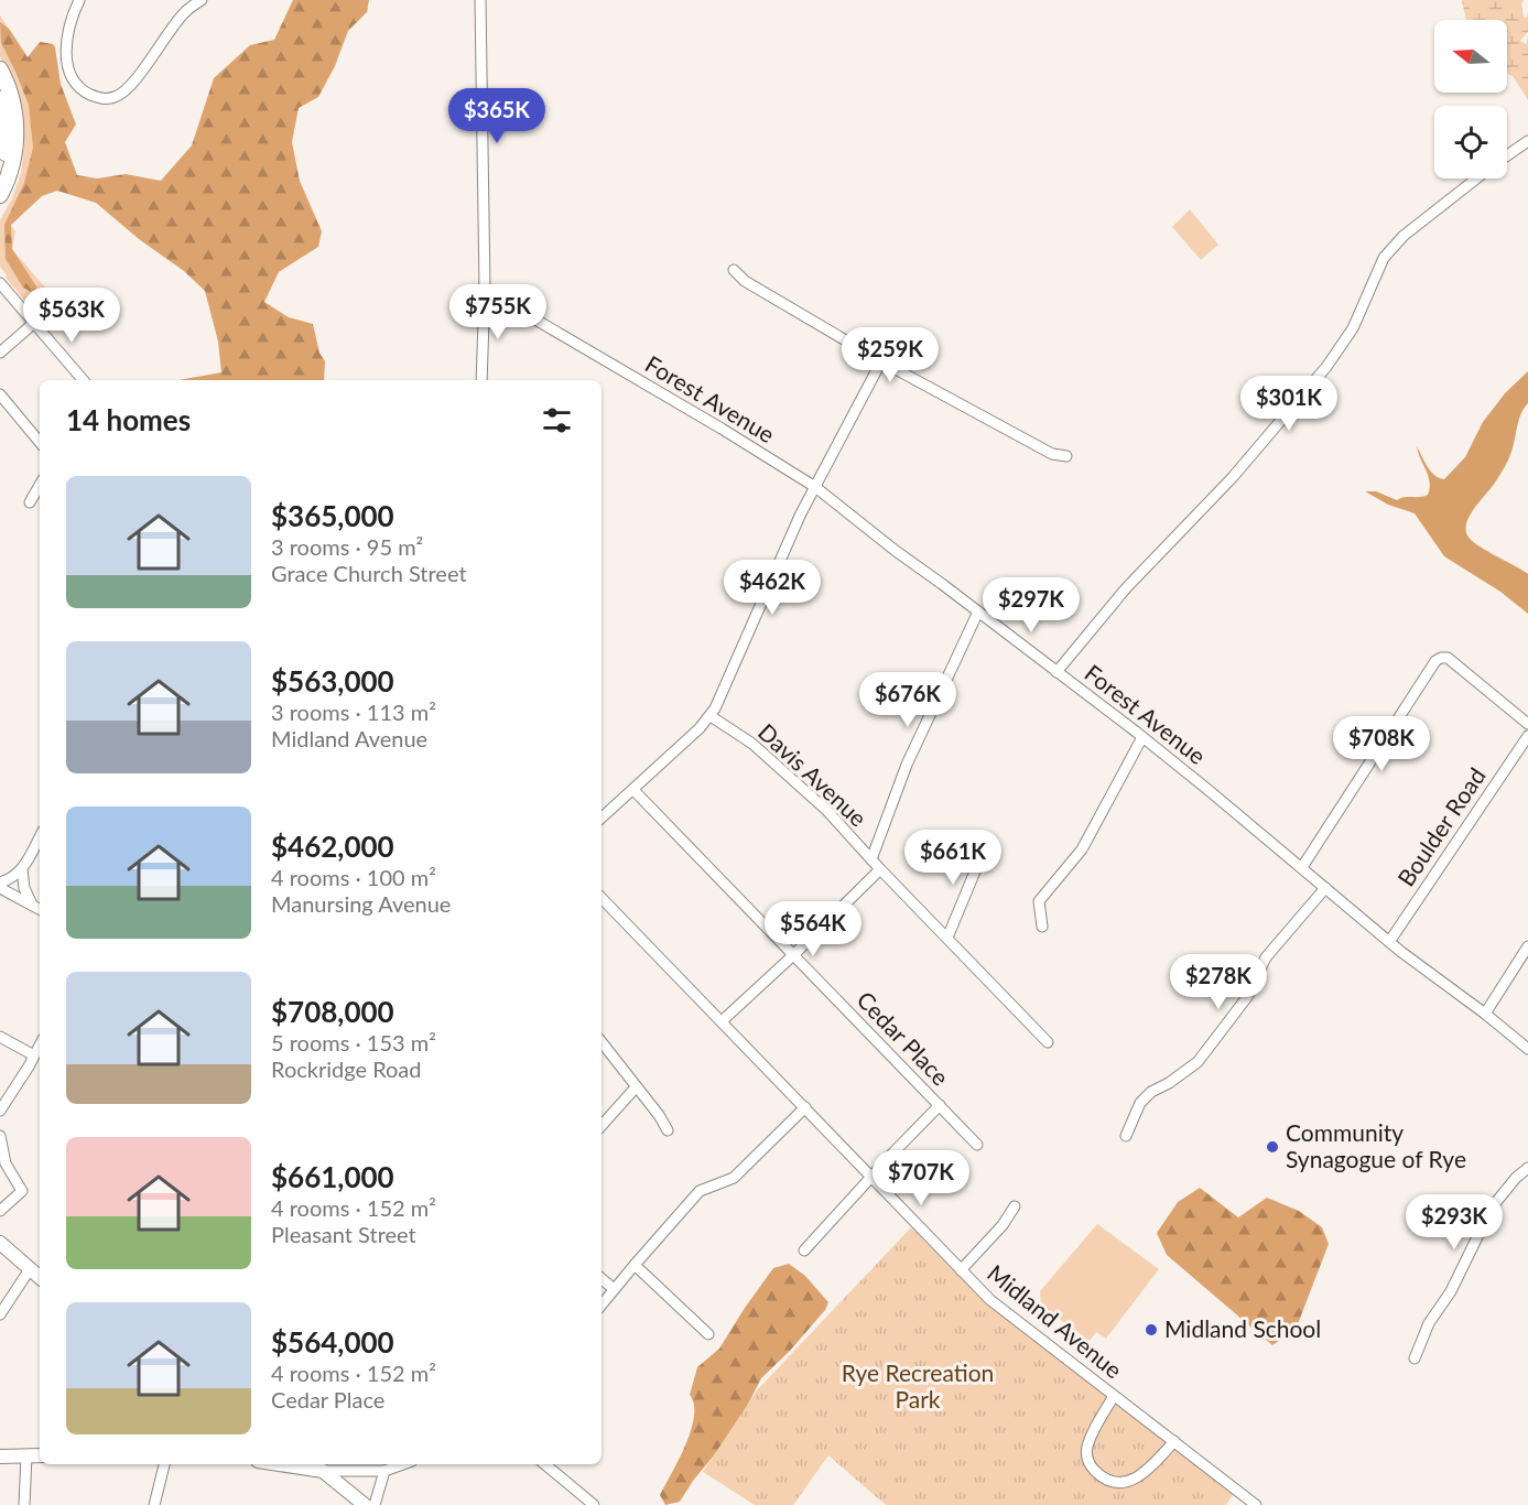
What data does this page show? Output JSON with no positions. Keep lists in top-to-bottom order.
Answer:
{
  "streets": {
    "street": [
      "Forest Avenue",
      "Davis Avenue",
      "Boulder Road",
      "Cedar Place",
      "Midland Avenue"
    ]
  },
  "crossings": [
    ["Forest Avenue", "Boulder Road"]
  ],
  "parks": ["Rye Recreation Park"],
  "places": ["Community Synagogue of Rye", "Midland School"],
  "north": "left",
  "page": {
    "price": [
      "$365K",
      "$755K",
      "$563K",
      "$259K",
      "$301K",
      "$462K",
      "$297K",
      "$676K",
      "$708K",
      "$661K",
      "$564K",
      "$278K",
      "$707K",
      "$293K"
    ],
    "heading": "14 homes",
    "list": [
      {
        "name": "$365,000",
        "note": "3 rooms · 95 m² · Grace Church Street"
      },
      {
        "name": "$563,000",
        "note": "3 rooms · 113 m² · Midland Avenue"
      },
      {
        "name": "$462,000",
        "note": "4 rooms · 100 m² · Manursing Avenue"
      },
      {
        "name": "$708,000",
        "note": "5 rooms · 153 m² · Rockridge Road"
      },
      {
        "name": "$661,000",
        "note": "4 rooms · 152 m² · Pleasant Street"
      },
      {
        "name": "$564,000",
        "note": "4 rooms · 152 m² · Cedar Place"
      }
    ]
  }
}
